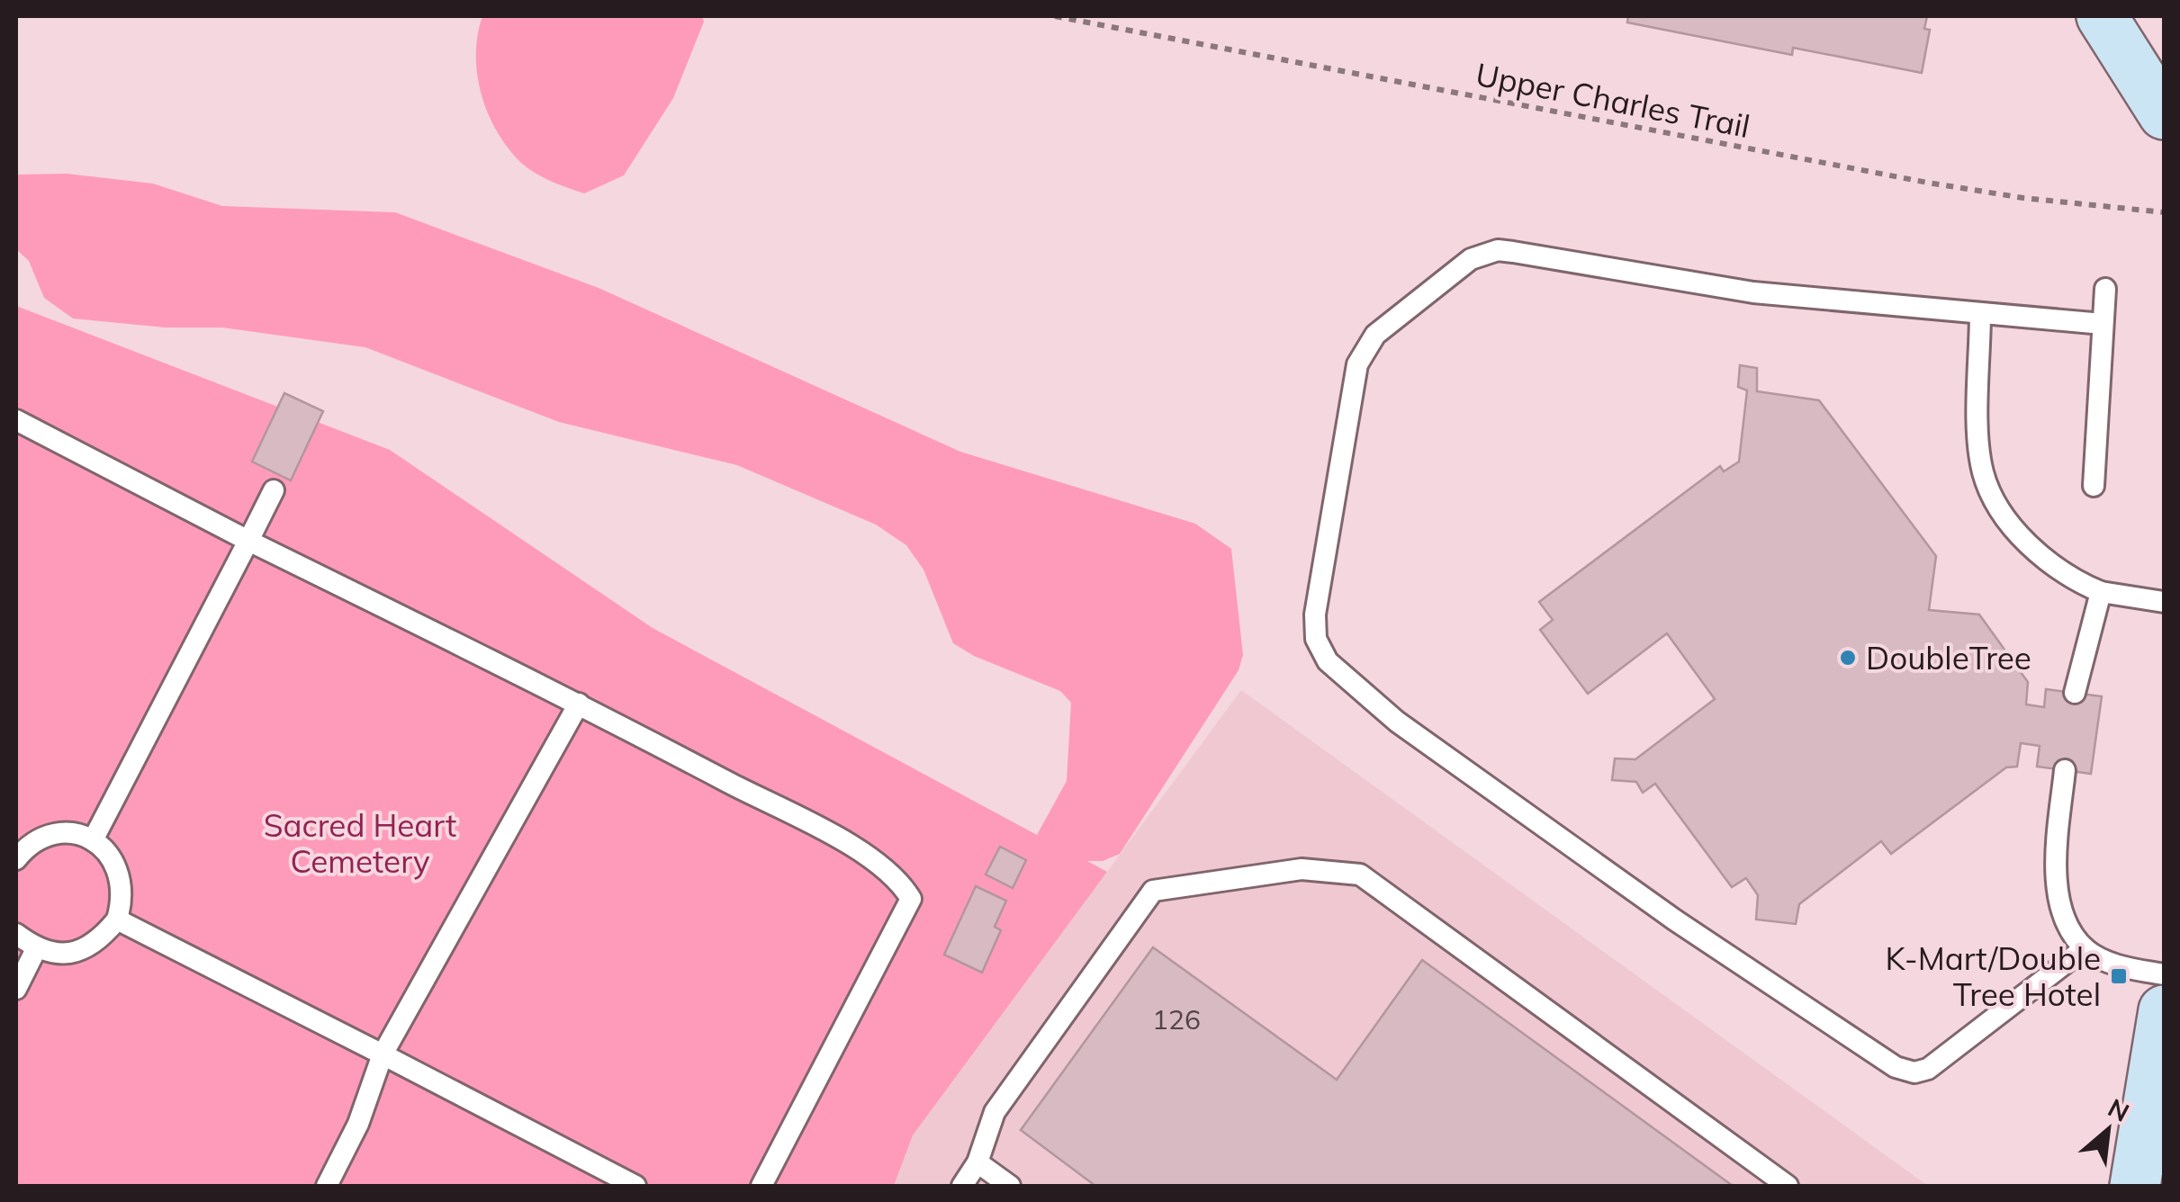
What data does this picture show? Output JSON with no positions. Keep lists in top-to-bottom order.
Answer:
{
  "streets": {
    "path": ["Upper Charles Trail"]
  },
  "parks": ["Sacred Heart Cemetery"],
  "places": {
    "other": ["DoubleTree"],
    "transit": ["K-Mart/Double Tree Hotel"]
  },
  "house_numbers": ["126"],
  "north": "top right"
}
